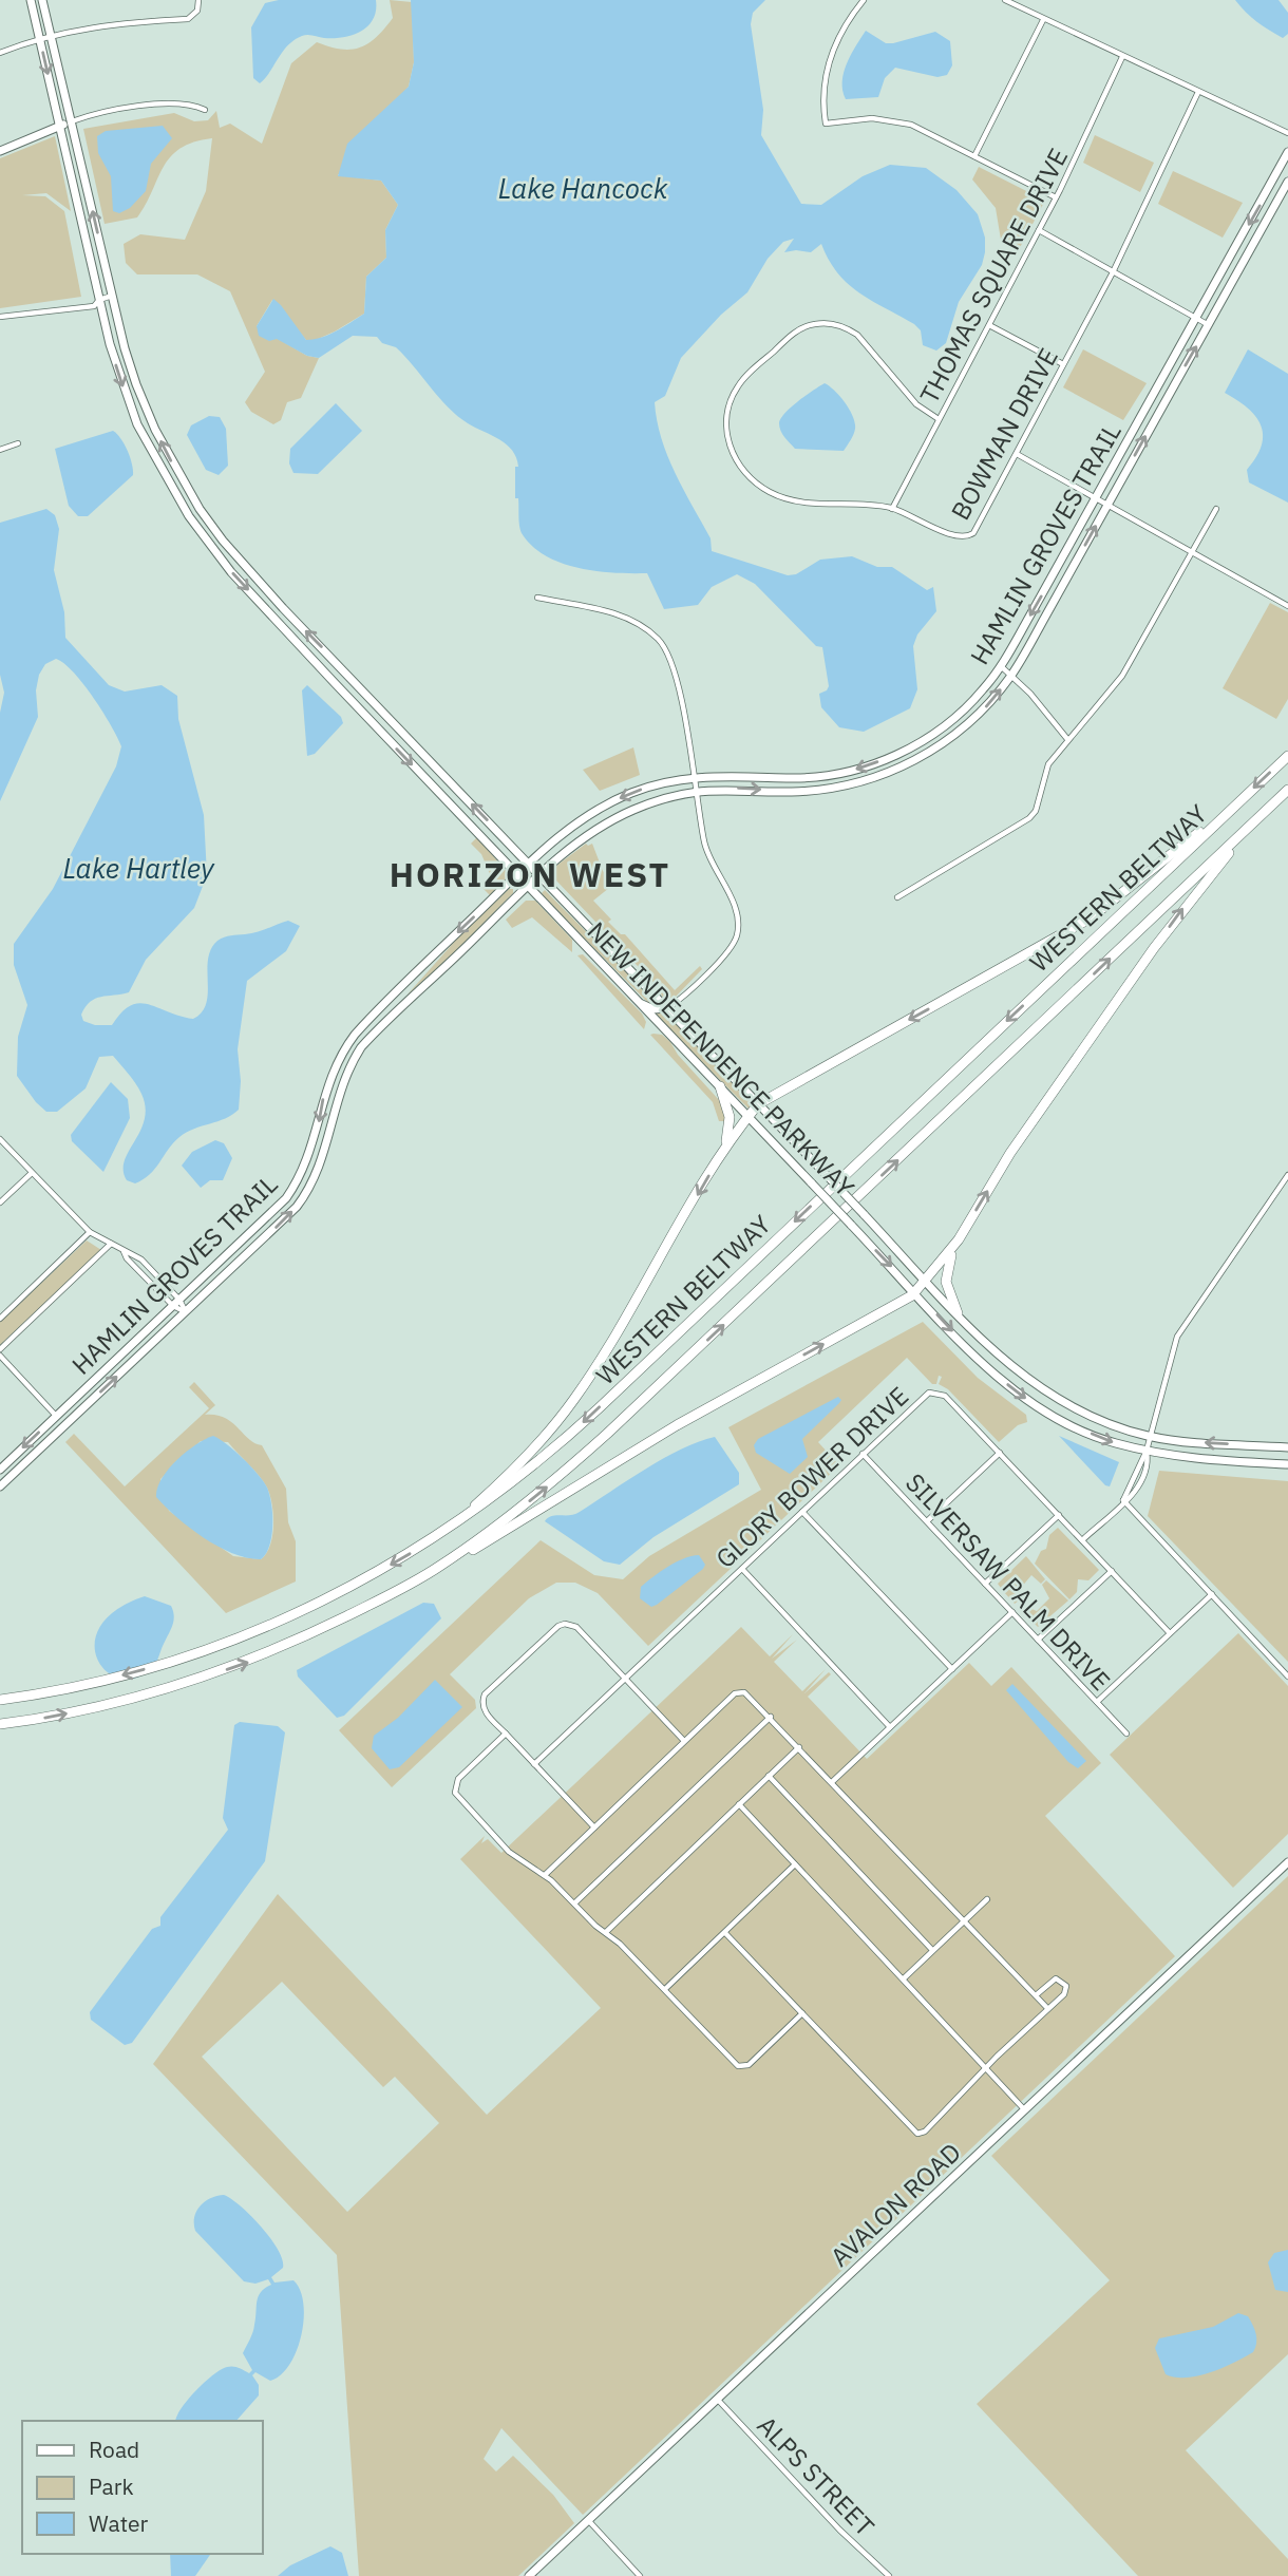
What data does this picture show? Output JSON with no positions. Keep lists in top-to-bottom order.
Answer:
{
  "streets": {
    "highway": ["WESTERN BELTWAY"],
    "main road": ["HAMLIN GROVES TRAIL", "NEW INDEPENDENCE PARKWAY", "AVALON ROAD"],
    "street": [
      "THOMAS SQUARE DRIVE",
      "BOWMAN DRIVE",
      "GLORY BOWER DRIVE",
      "SILVERSAW PALM DRIVE",
      "ALPS STREET"
    ]
  },
  "crossings": [
    ["THOMAS SQUARE DRIVE", "BOWMAN DRIVE"],
    ["HAMLIN GROVES TRAIL", "NEW INDEPENDENCE PARKWAY"],
    ["GLORY BOWER DRIVE", "SILVERSAW PALM DRIVE"],
    ["AVALON ROAD", "ALPS STREET"]
  ],
  "districts": ["HORIZON WEST"],
  "water": ["Lake Hancock", "Lake Hartley"],
  "legend": ["Road", "Park", "Water"]
}
